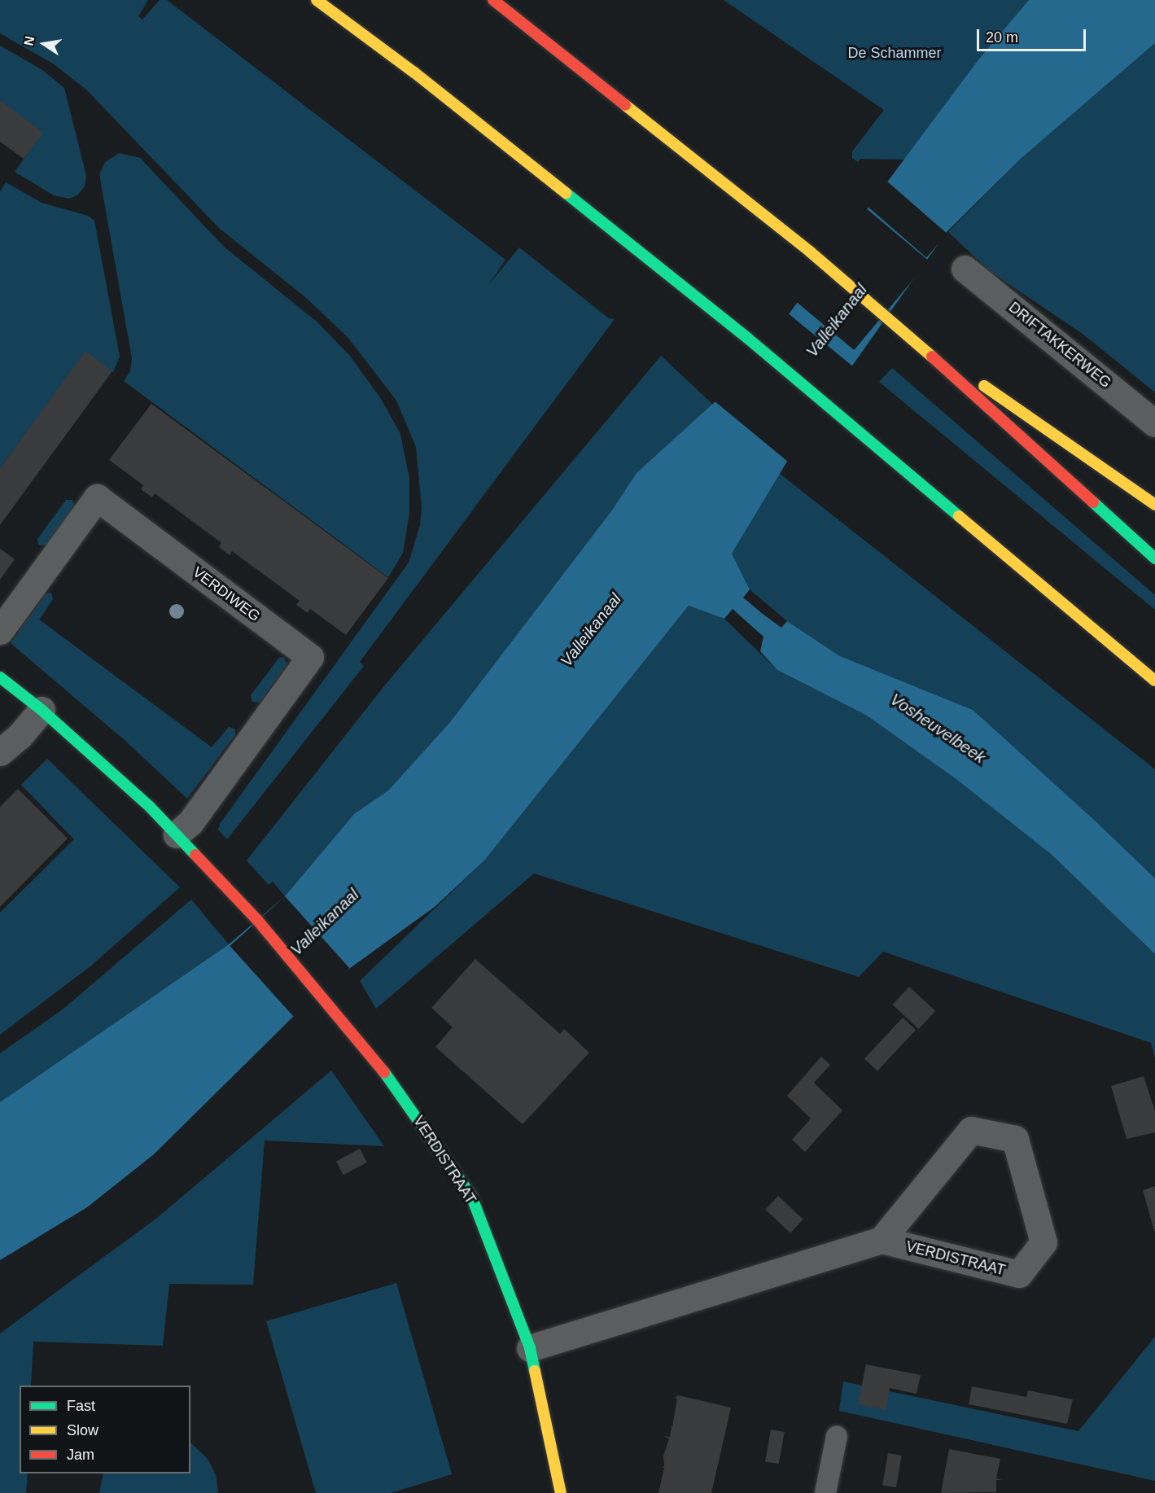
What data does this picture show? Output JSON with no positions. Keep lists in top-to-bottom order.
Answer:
{
  "streets": {
    "main road": ["VERDISTRAAT"],
    "street": ["DRIFTAKKERWEG", "VERDIWEG"]
  },
  "crossings": [
    ["VERDIWEG", "VERDISTRAAT"]
  ],
  "water": ["Valleikanaal", "Vosheuvelbeek"],
  "parks": ["De Schammer"],
  "legend": ["Fast", "Slow", "Jam"],
  "scale_bar": "20 m",
  "north": "left"
}
